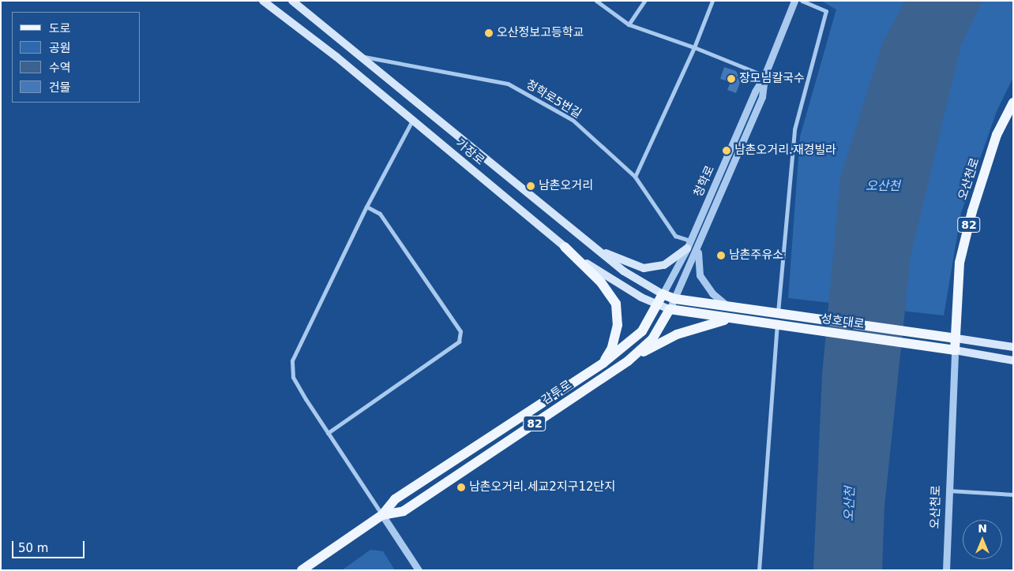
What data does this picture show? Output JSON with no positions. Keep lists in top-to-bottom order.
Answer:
{
  "streets": {
    "main road": [
      "가장로",
      "오산천로",
      "82",
      "성호대로",
      "감투로"
    ],
    "street": ["청학로5번길", "청학로"]
  },
  "crossings": [
    ["청학로5번길", "가장로"],
    ["청학로5번길", "청학로"],
    ["가장로", "청학로"],
    ["가장로", "성호대로"],
    ["가장로", "감투로"],
    ["오산천로", "성호대로"],
    ["청학로", "성호대로"],
    ["청학로", "감투로"],
    ["성호대로", "감투로"]
  ],
  "water": ["오산천"],
  "places": [
    "오산정보고등학교",
    "장모님칼국수",
    "남촌오거리.재경빌라",
    "남촌오거리",
    "남촌주유소",
    "남촌오거리.세교2지구12단지"
  ],
  "legend": [
    "도로",
    "공원",
    "수역",
    "건물"
  ],
  "scale_bar": "50 m",
  "north": "top"
}
